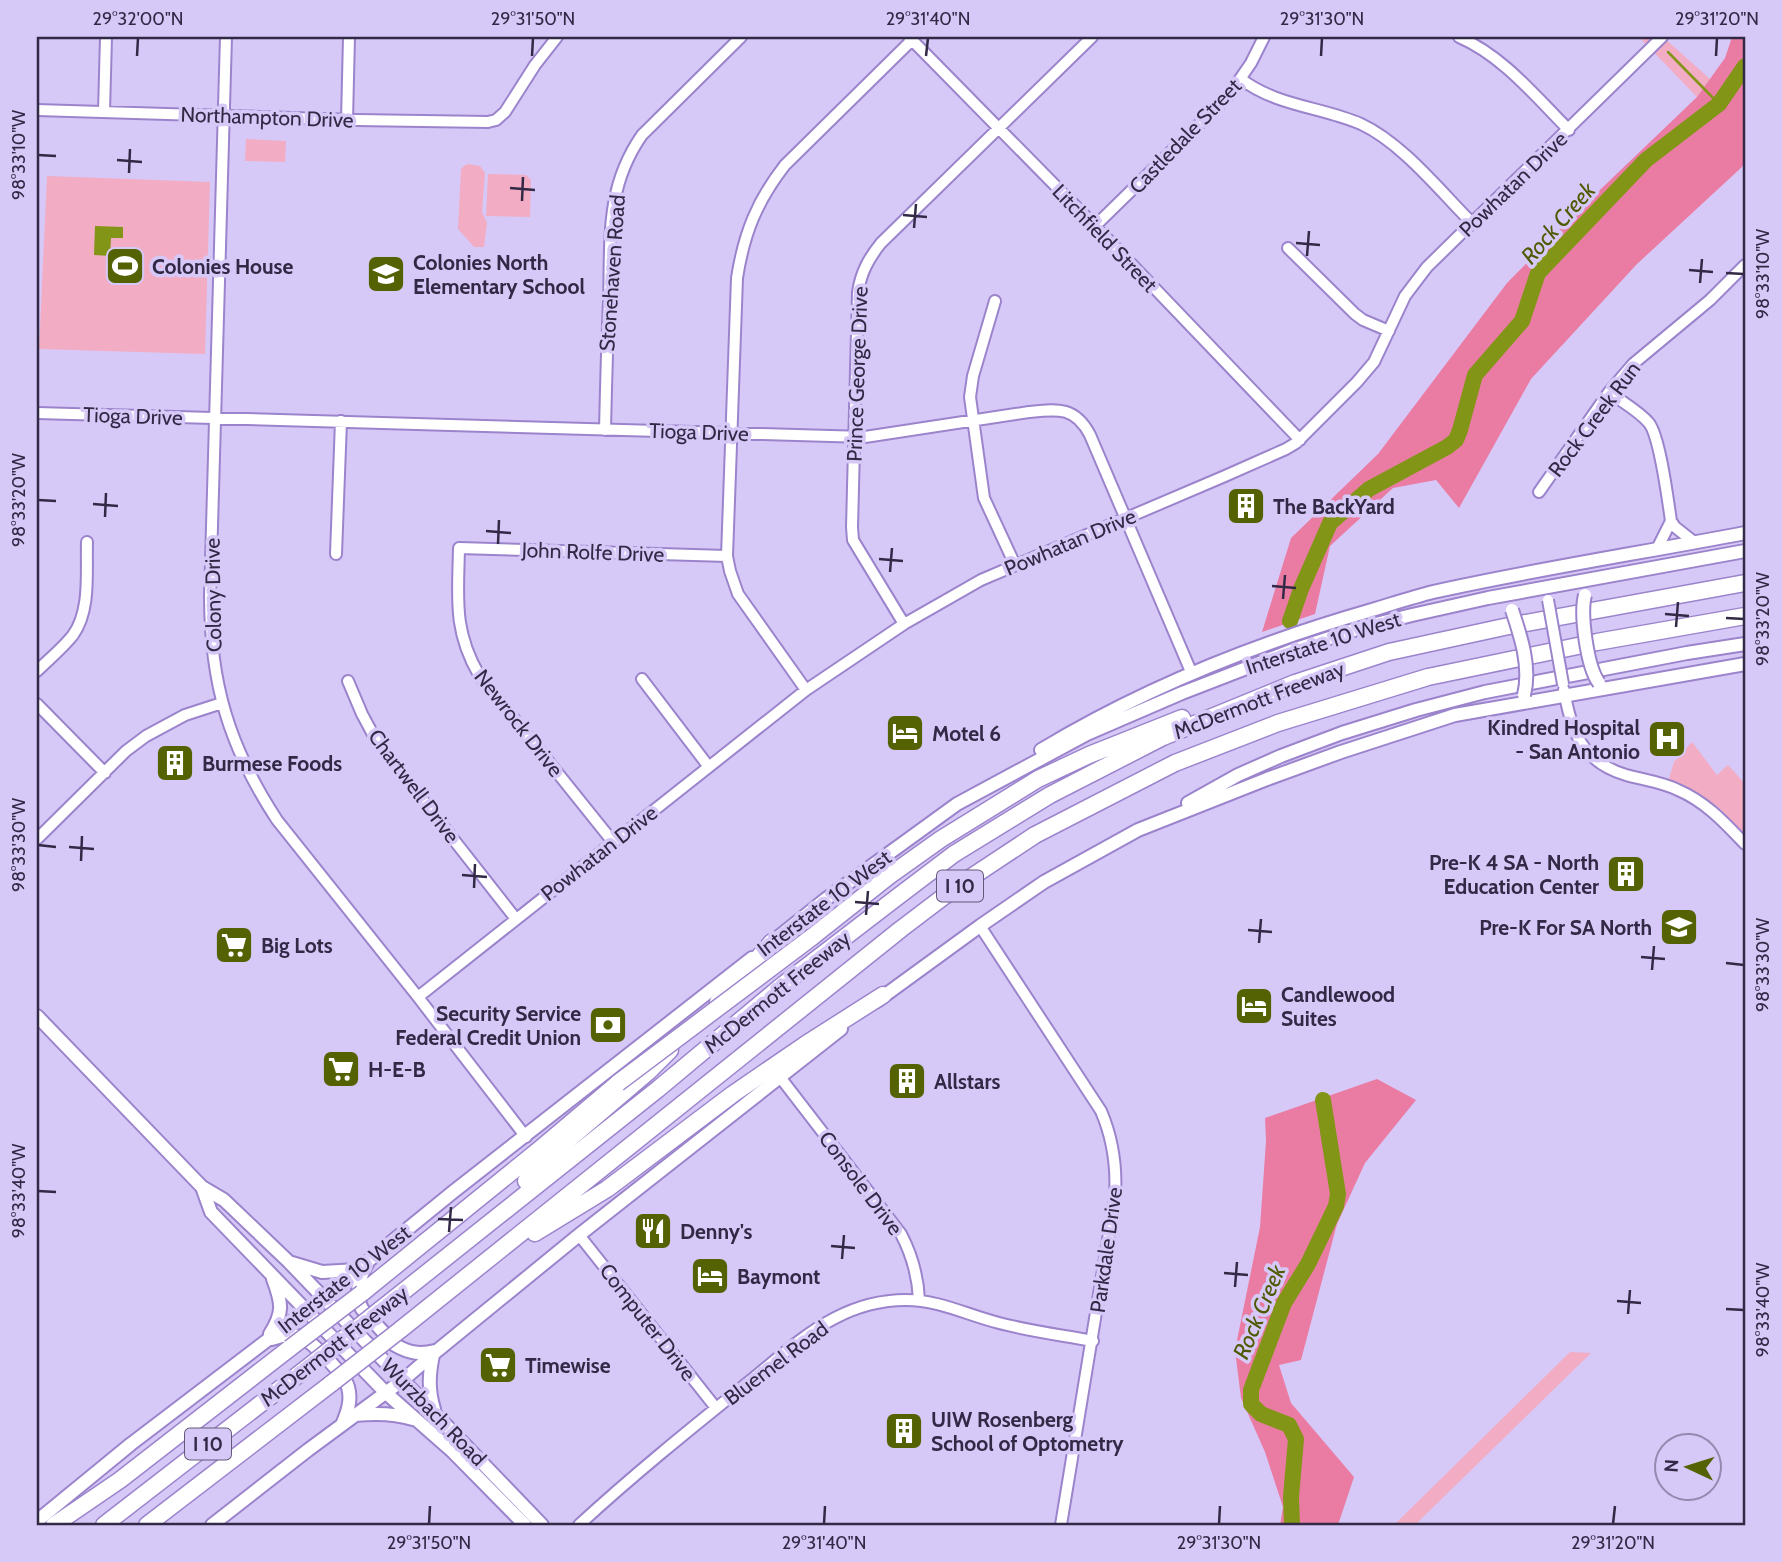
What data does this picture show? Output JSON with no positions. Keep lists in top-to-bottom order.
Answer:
{
  "streets": {
    "highway": ["McDermott Freeway", "I 10"],
    "main road": ["Interstate 10 West", "Wurzbach Road"],
    "street": [
      "Northampton Drive",
      "Castledale Street",
      "Powhatan Drive",
      "Litchfield Street",
      "Stonehaven Road",
      "Prince George Drive",
      "Tioga Drive",
      "Rock Creek Run",
      "John Rolfe Drive",
      "Colony Drive",
      "Newrock Drive",
      "Chartwell Drive",
      "Console Drive",
      "Parkdale Drive",
      "Computer Drive",
      "Bluemel Road"
    ]
  },
  "crossings": [
    ["Northampton Drive", "Colony Drive"],
    ["Castledale Street", "Litchfield Street"],
    ["Powhatan Drive", "Litchfield Street"],
    ["Powhatan Drive", "Prince George Drive"],
    ["Powhatan Drive", "Tioga Drive"],
    ["Powhatan Drive", "Colony Drive"],
    ["Powhatan Drive", "Newrock Drive"],
    ["Powhatan Drive", "Chartwell Drive"],
    ["Litchfield Street", "Prince George Drive"],
    ["Stonehaven Road", "Tioga Drive"],
    ["Prince George Drive", "Tioga Drive"],
    ["Tioga Drive", "Colony Drive"],
    ["John Rolfe Drive", "Newrock Drive"],
    ["Colony Drive", "Interstate 10 West"],
    ["Interstate 10 West", "Wurzbach Road"],
    ["Console Drive", "Bluemel Road"],
    ["Parkdale Drive", "Bluemel Road"],
    ["Computer Drive", "Bluemel Road"]
  ],
  "water": ["Rock Creek"],
  "places": {
    "sports": ["Colonies House"],
    "school or university": ["Colonies North Elementary School", "Pre-K For SA North"],
    "building": [
      "The BackYard",
      "Burmese Foods",
      "Pre-K 4 SA - North Education Center",
      "Allstars",
      "UIW Rosenberg School of Optometry"
    ],
    "hotel": ["Motel 6", "Candlewood Suites", "Baymont"],
    "hospital": ["Kindred Hospital - San Antonio"],
    "supermarket": ["Big Lots", "H-E-B", "Timewise"],
    "bank": ["Security Service Federal Credit Union"],
    "restaurant": ["Denny's"]
  },
  "north": "left",
  "coordinates": [
    "29°32'00\"N",
    "29°31'50\"N",
    "29°31'40\"N",
    "29°31'30\"N",
    "29°31'20\"N",
    "98°33'10\"W",
    "98°33'20\"W",
    "98°33'30\"W",
    "98°33'40\"W"
  ]
}
